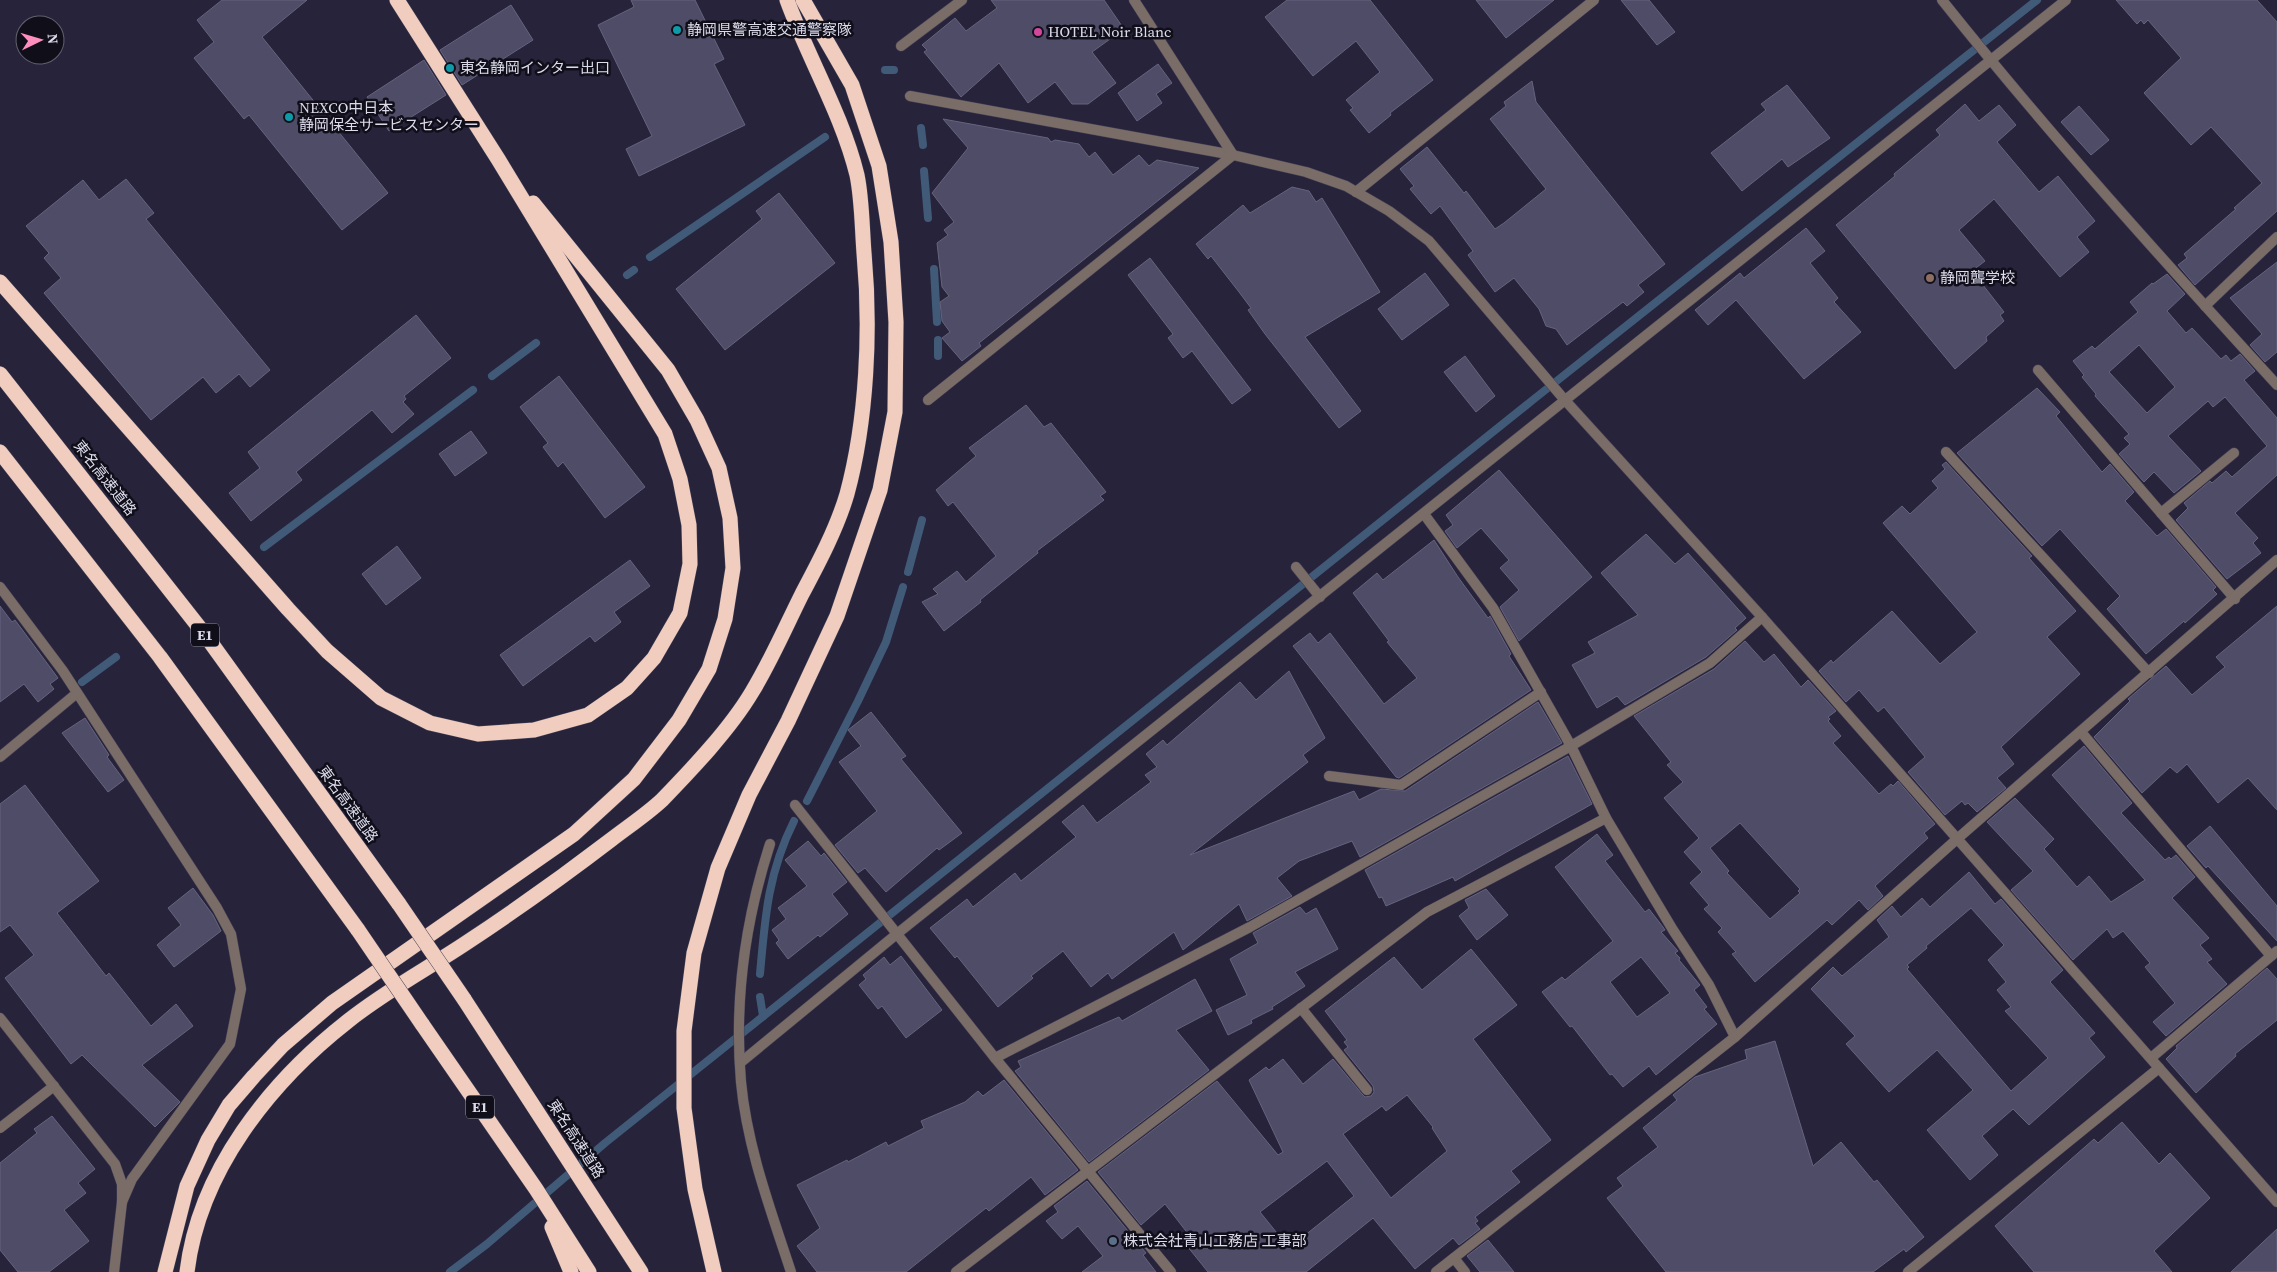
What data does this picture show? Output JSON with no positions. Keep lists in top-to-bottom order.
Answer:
{
  "streets": {
    "highway": ["東名高速道路", "E1"]
  },
  "places": [
    "静岡県警高速交通警察隊",
    "HOTEL Noir Blanc",
    "東名静岡インター出口",
    "NEXCO中日本 静岡保全サービスセンター",
    "静岡聾学校",
    "株式会社青山工務店 工事部"
  ],
  "north": "right"
}
